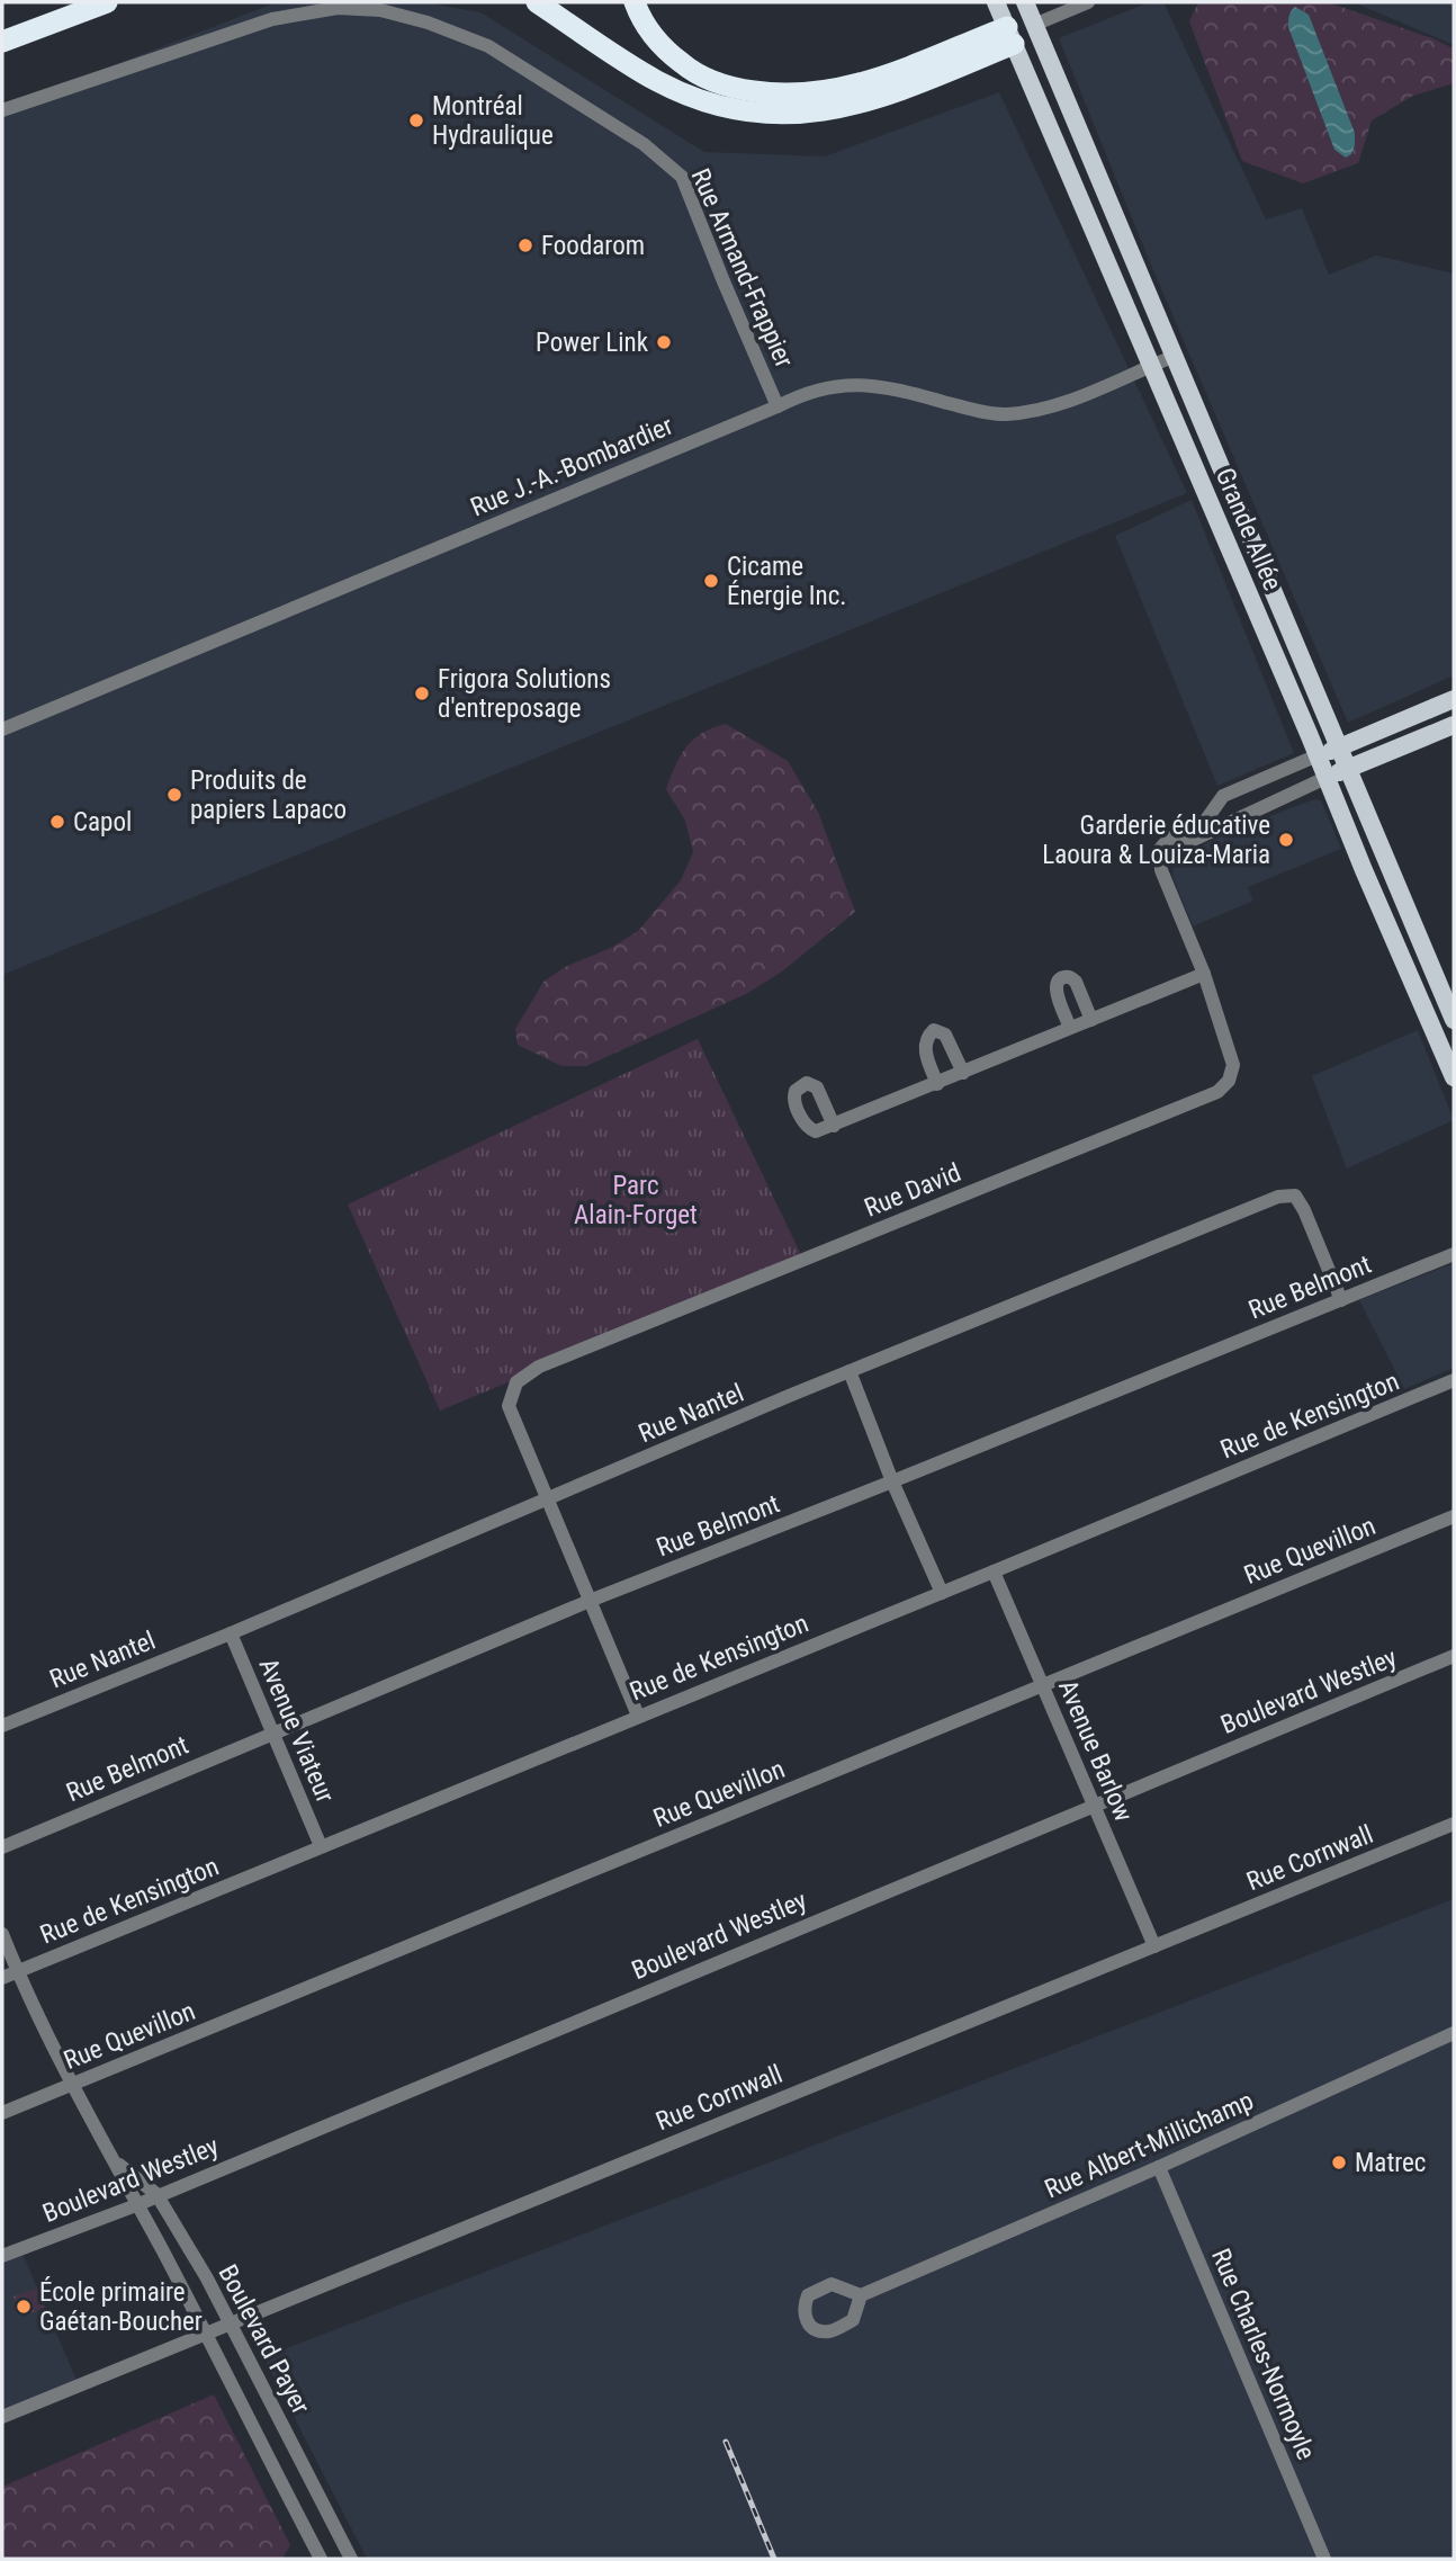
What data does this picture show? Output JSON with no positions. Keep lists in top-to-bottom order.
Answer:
{
  "streets": {
    "main road": ["Grande Allée"],
    "street": [
      "Rue Armand-Frappier",
      "Rue J.-A.-Bombardier",
      "Rue David",
      "Rue Belmont",
      "Rue Nantel",
      "Rue de Kensington",
      "Rue Quevillon",
      "Boulevard Westley",
      "Avenue Viateur",
      "Avenue Barlow",
      "Rue Cornwall",
      "Rue Albert-Millichamp",
      "Boulevard Payer",
      "Rue Charles-Normoyle"
    ]
  },
  "crossings": [
    ["Rue Armand-Frappier", "Rue J.-A.-Bombardier"],
    ["Rue J.-A.-Bombardier", "Grande Allée"],
    ["Rue David", "Rue Belmont"],
    ["Rue David", "Rue Nantel"],
    ["Rue David", "Rue de Kensington"],
    ["Rue Belmont", "Rue Nantel"],
    ["Rue Belmont", "Avenue Viateur"],
    ["Rue Nantel", "Avenue Viateur"],
    ["Rue de Kensington", "Avenue Viateur"],
    ["Rue de Kensington", "Avenue Barlow"],
    ["Rue de Kensington", "Boulevard Payer"],
    ["Rue Quevillon", "Avenue Barlow"],
    ["Rue Quevillon", "Boulevard Payer"],
    ["Boulevard Westley", "Avenue Barlow"],
    ["Boulevard Westley", "Boulevard Payer"],
    ["Avenue Barlow", "Rue Cornwall"],
    ["Rue Cornwall", "Boulevard Payer"],
    ["Rue Albert-Millichamp", "Rue Charles-Normoyle"]
  ],
  "parks": ["Parc Alain-Forget"],
  "places": [
    "Montréal Hydraulique",
    "Foodarom",
    "Power Link",
    "Cicame Énergie Inc.",
    "Frigora Solutions d'entreposage",
    "Produits de papiers Lapaco",
    "Capol",
    "Garderie éducative Laoura & Louiza-Maria",
    "Matrec",
    "École primaire Gaétan-Boucher"
  ]
}
